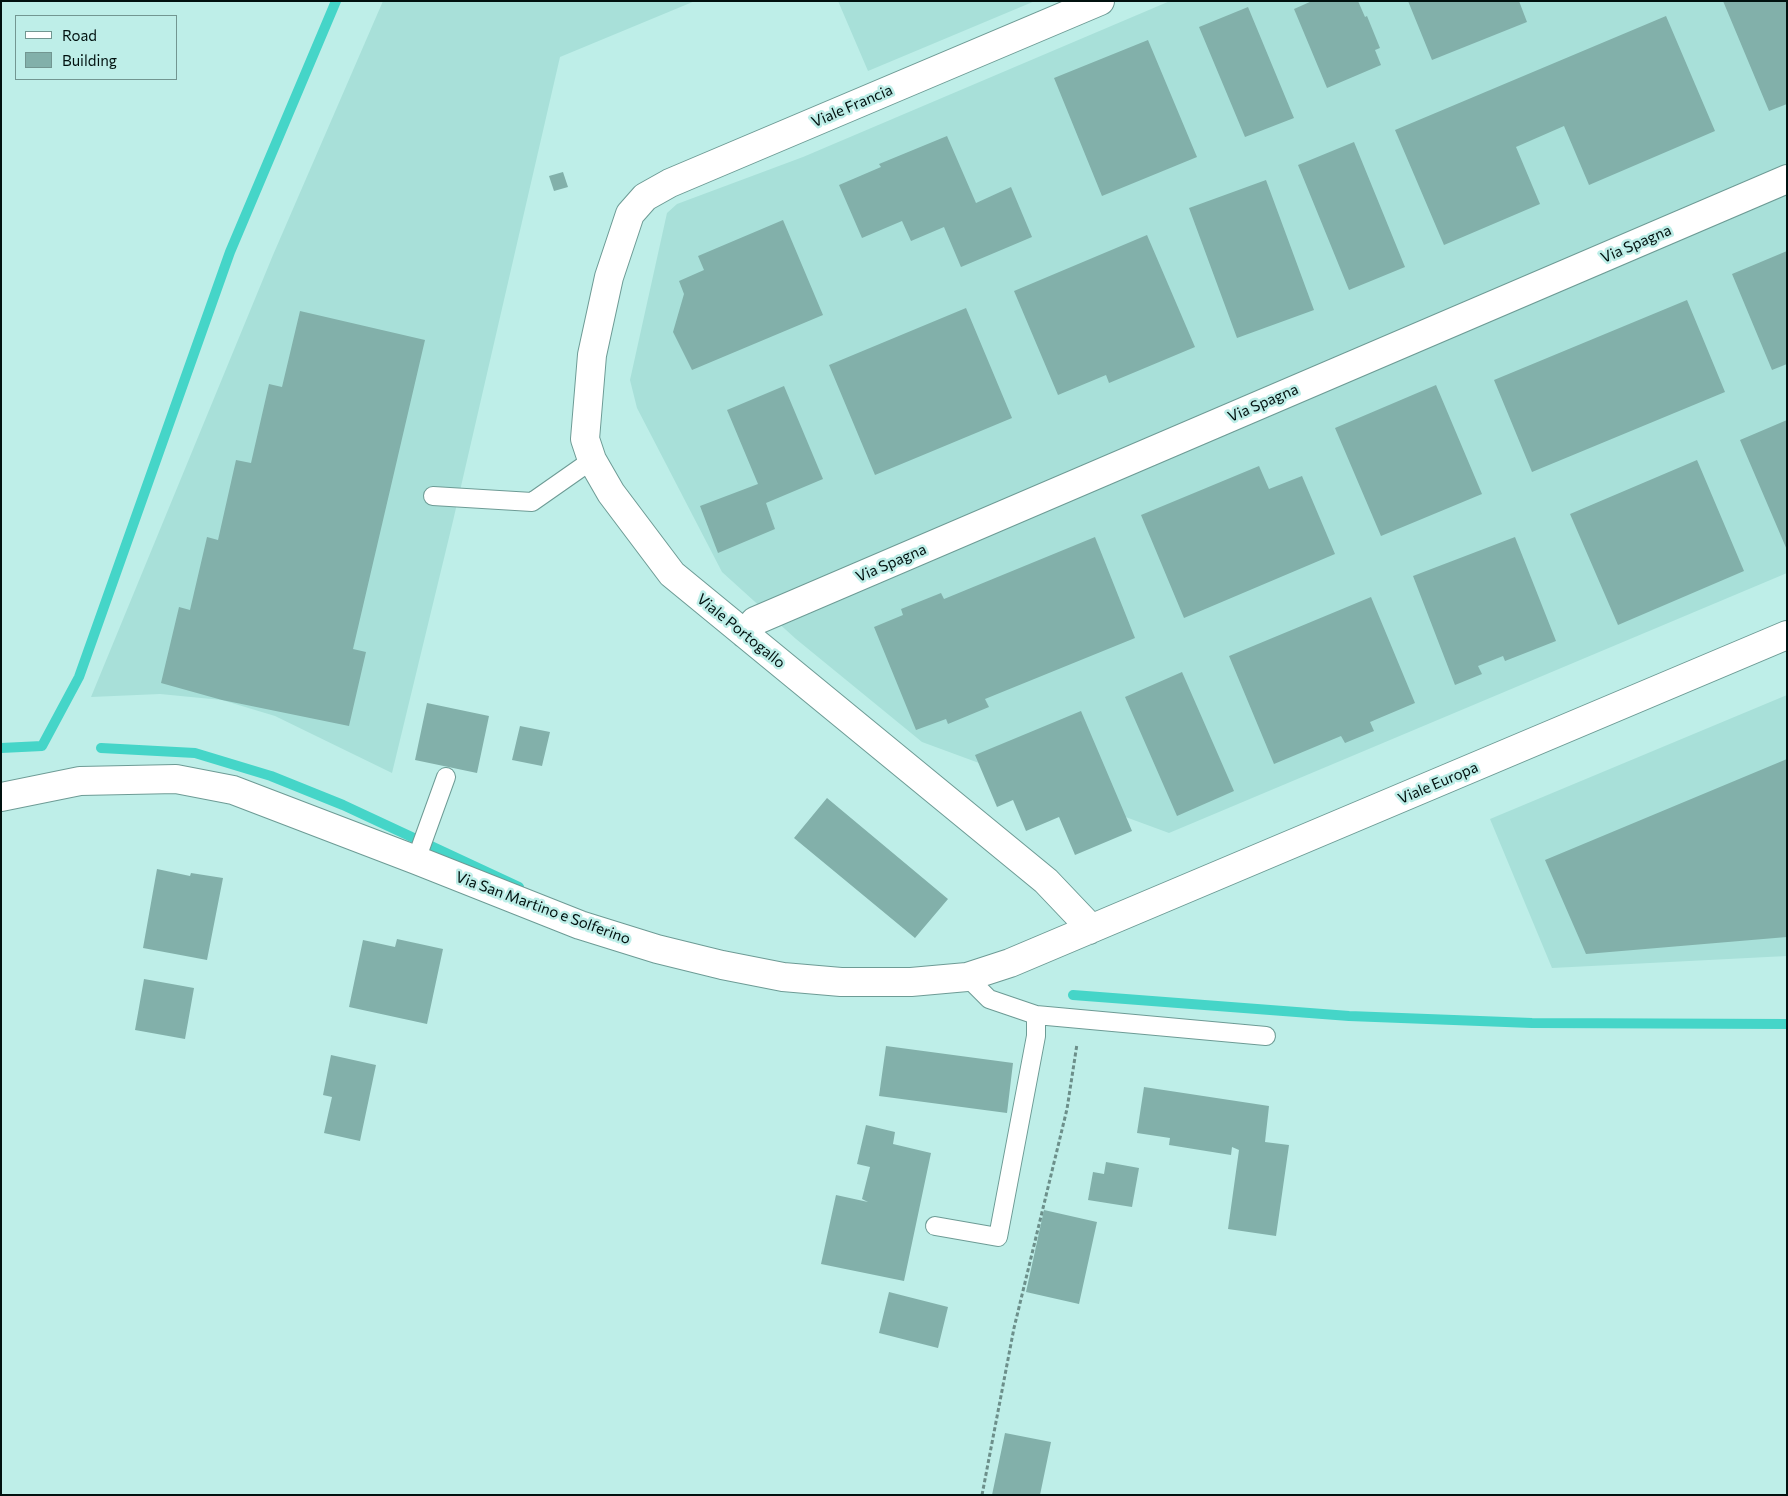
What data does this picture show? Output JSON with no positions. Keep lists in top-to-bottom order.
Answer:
{
  "streets": {
    "street": [
      "Viale Francia",
      "Via Spagna",
      "Viale Portogallo",
      "Viale Europa",
      "Via San Martino e Solferino"
    ]
  },
  "crossings": [
    ["Viale Francia", "Viale Portogallo"],
    ["Via Spagna", "Viale Portogallo"],
    ["Viale Portogallo", "Viale Europa"],
    ["Viale Portogallo", "Via San Martino e Solferino"],
    ["Viale Europa", "Via San Martino e Solferino"]
  ],
  "legend": ["Road", "Building"]
}
